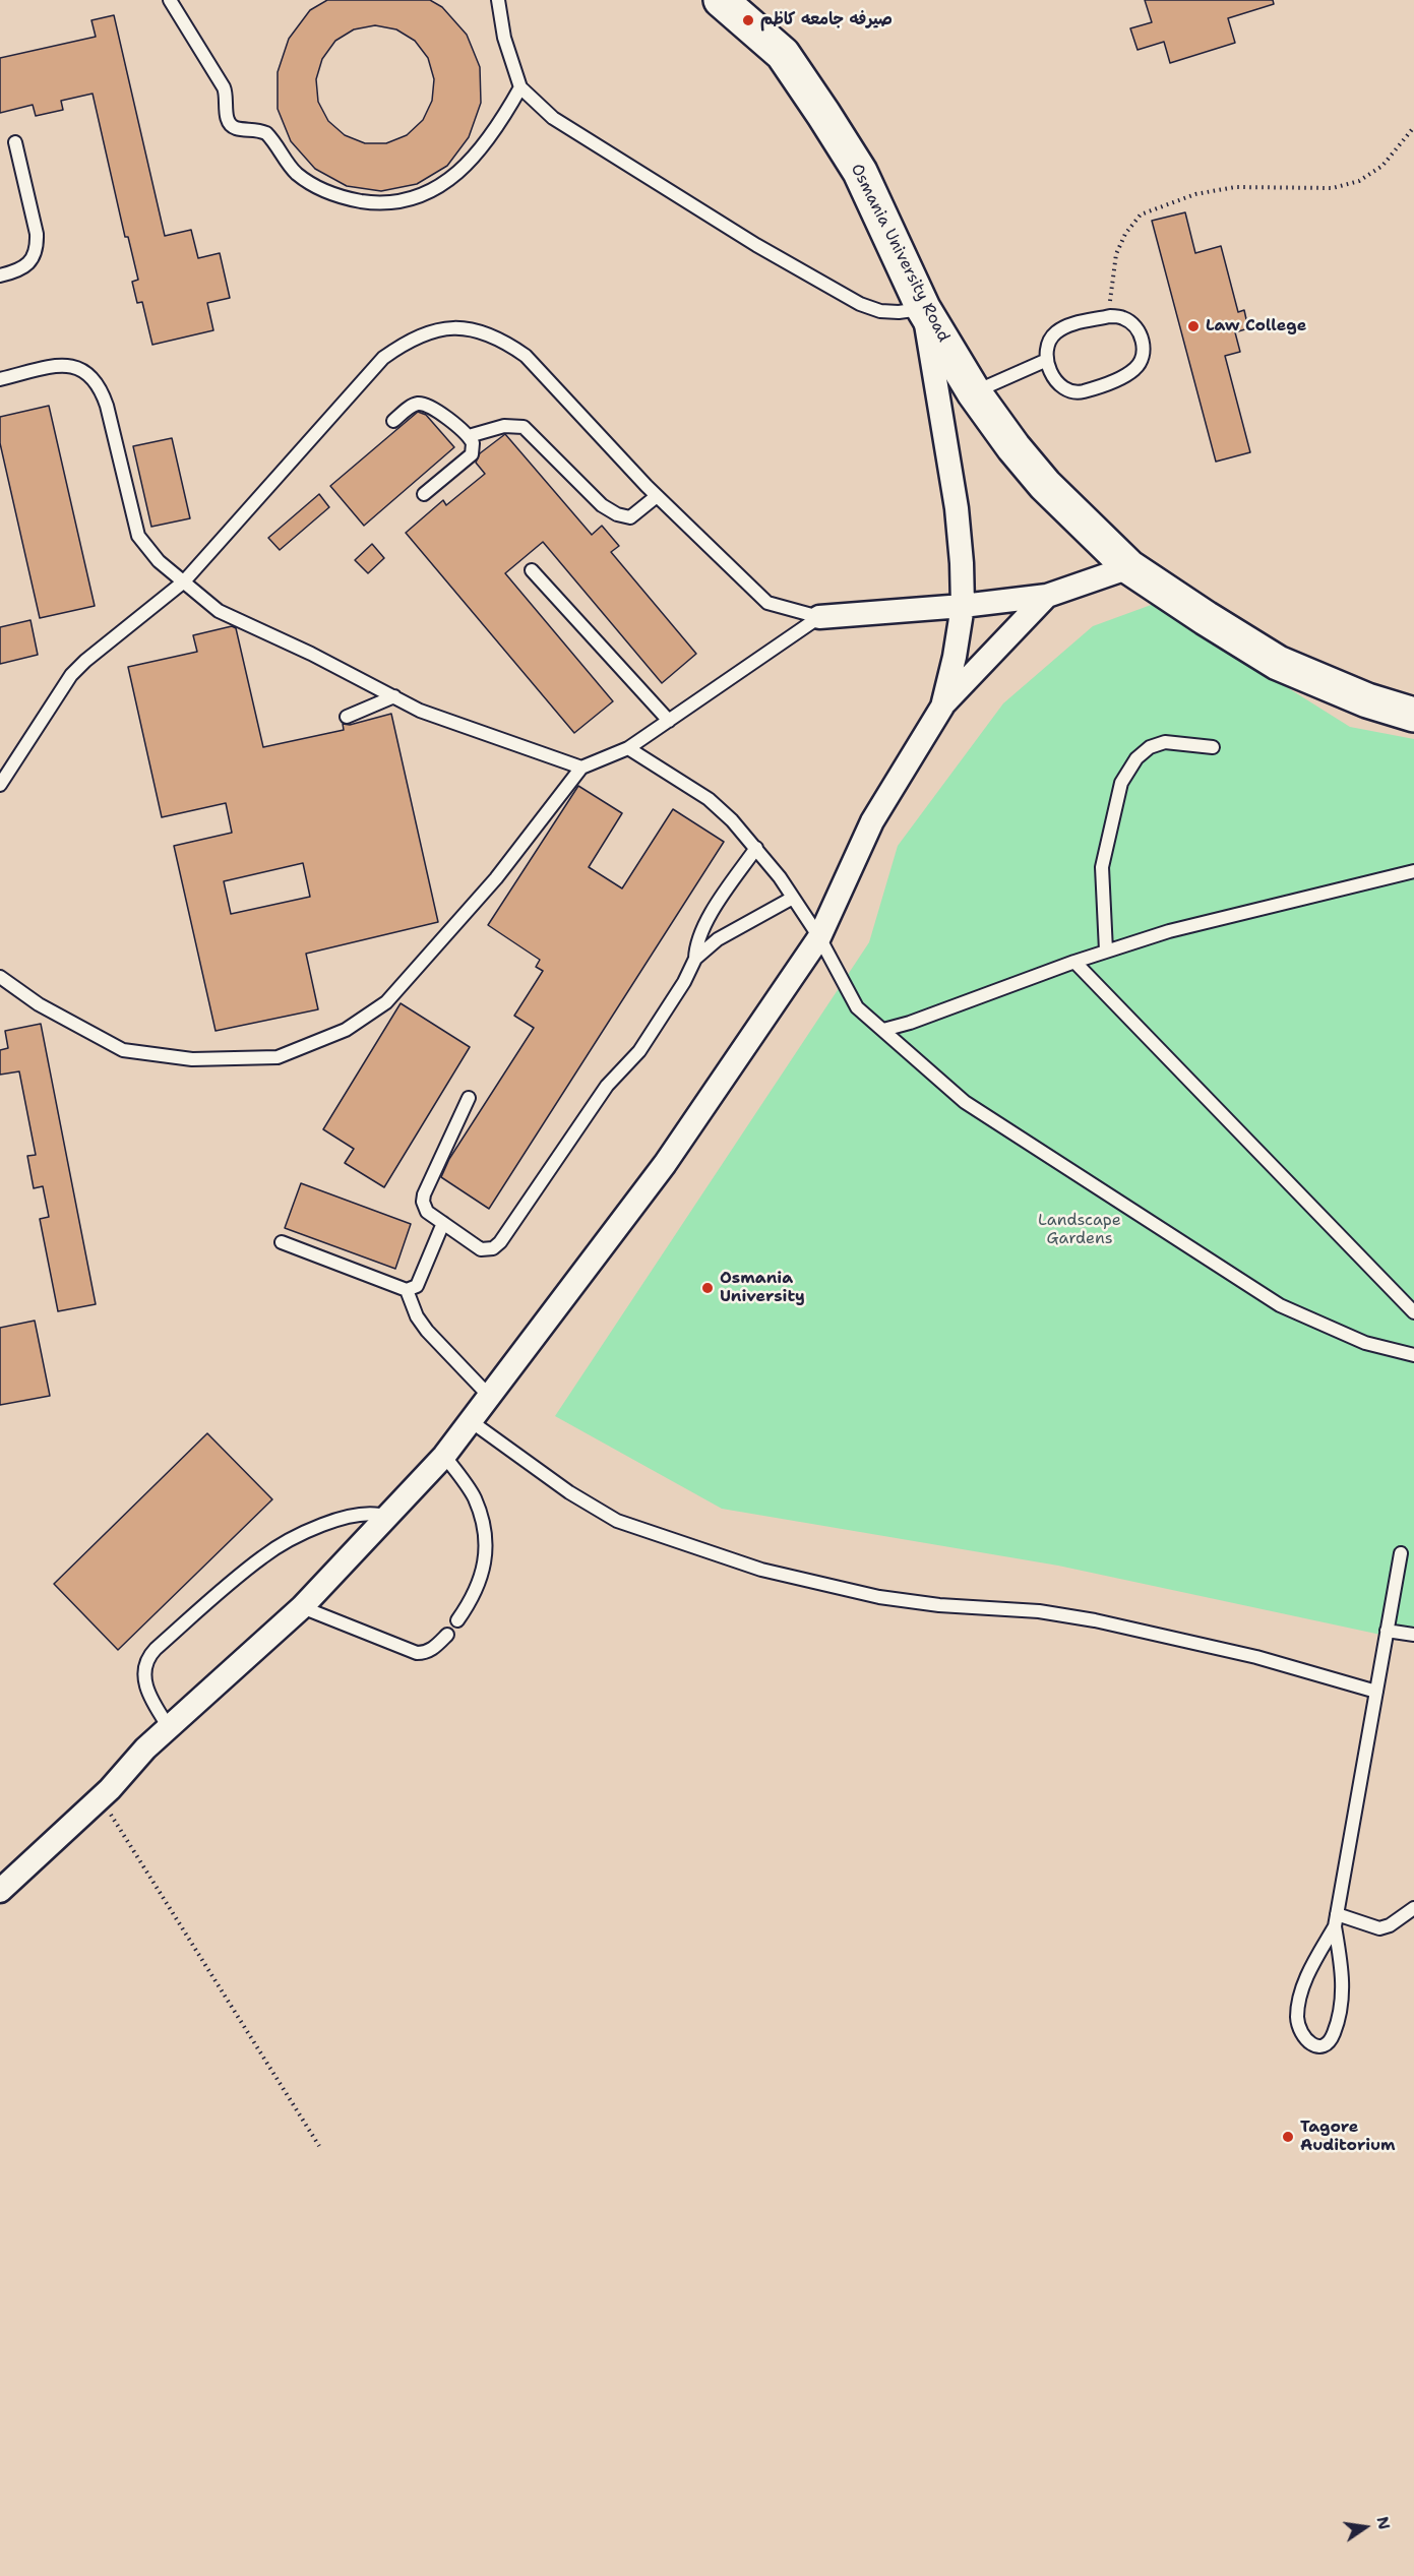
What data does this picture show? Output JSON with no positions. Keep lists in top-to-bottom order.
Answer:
{
  "streets": {
    "main road": ["Osmania University Road"]
  },
  "parks": ["Landscape Gardens"],
  "places": [
    "صيرفه جامعه كاظم",
    "Law College",
    "Osmania University",
    "Tagore Auditorium"
  ],
  "north": "right"
}
